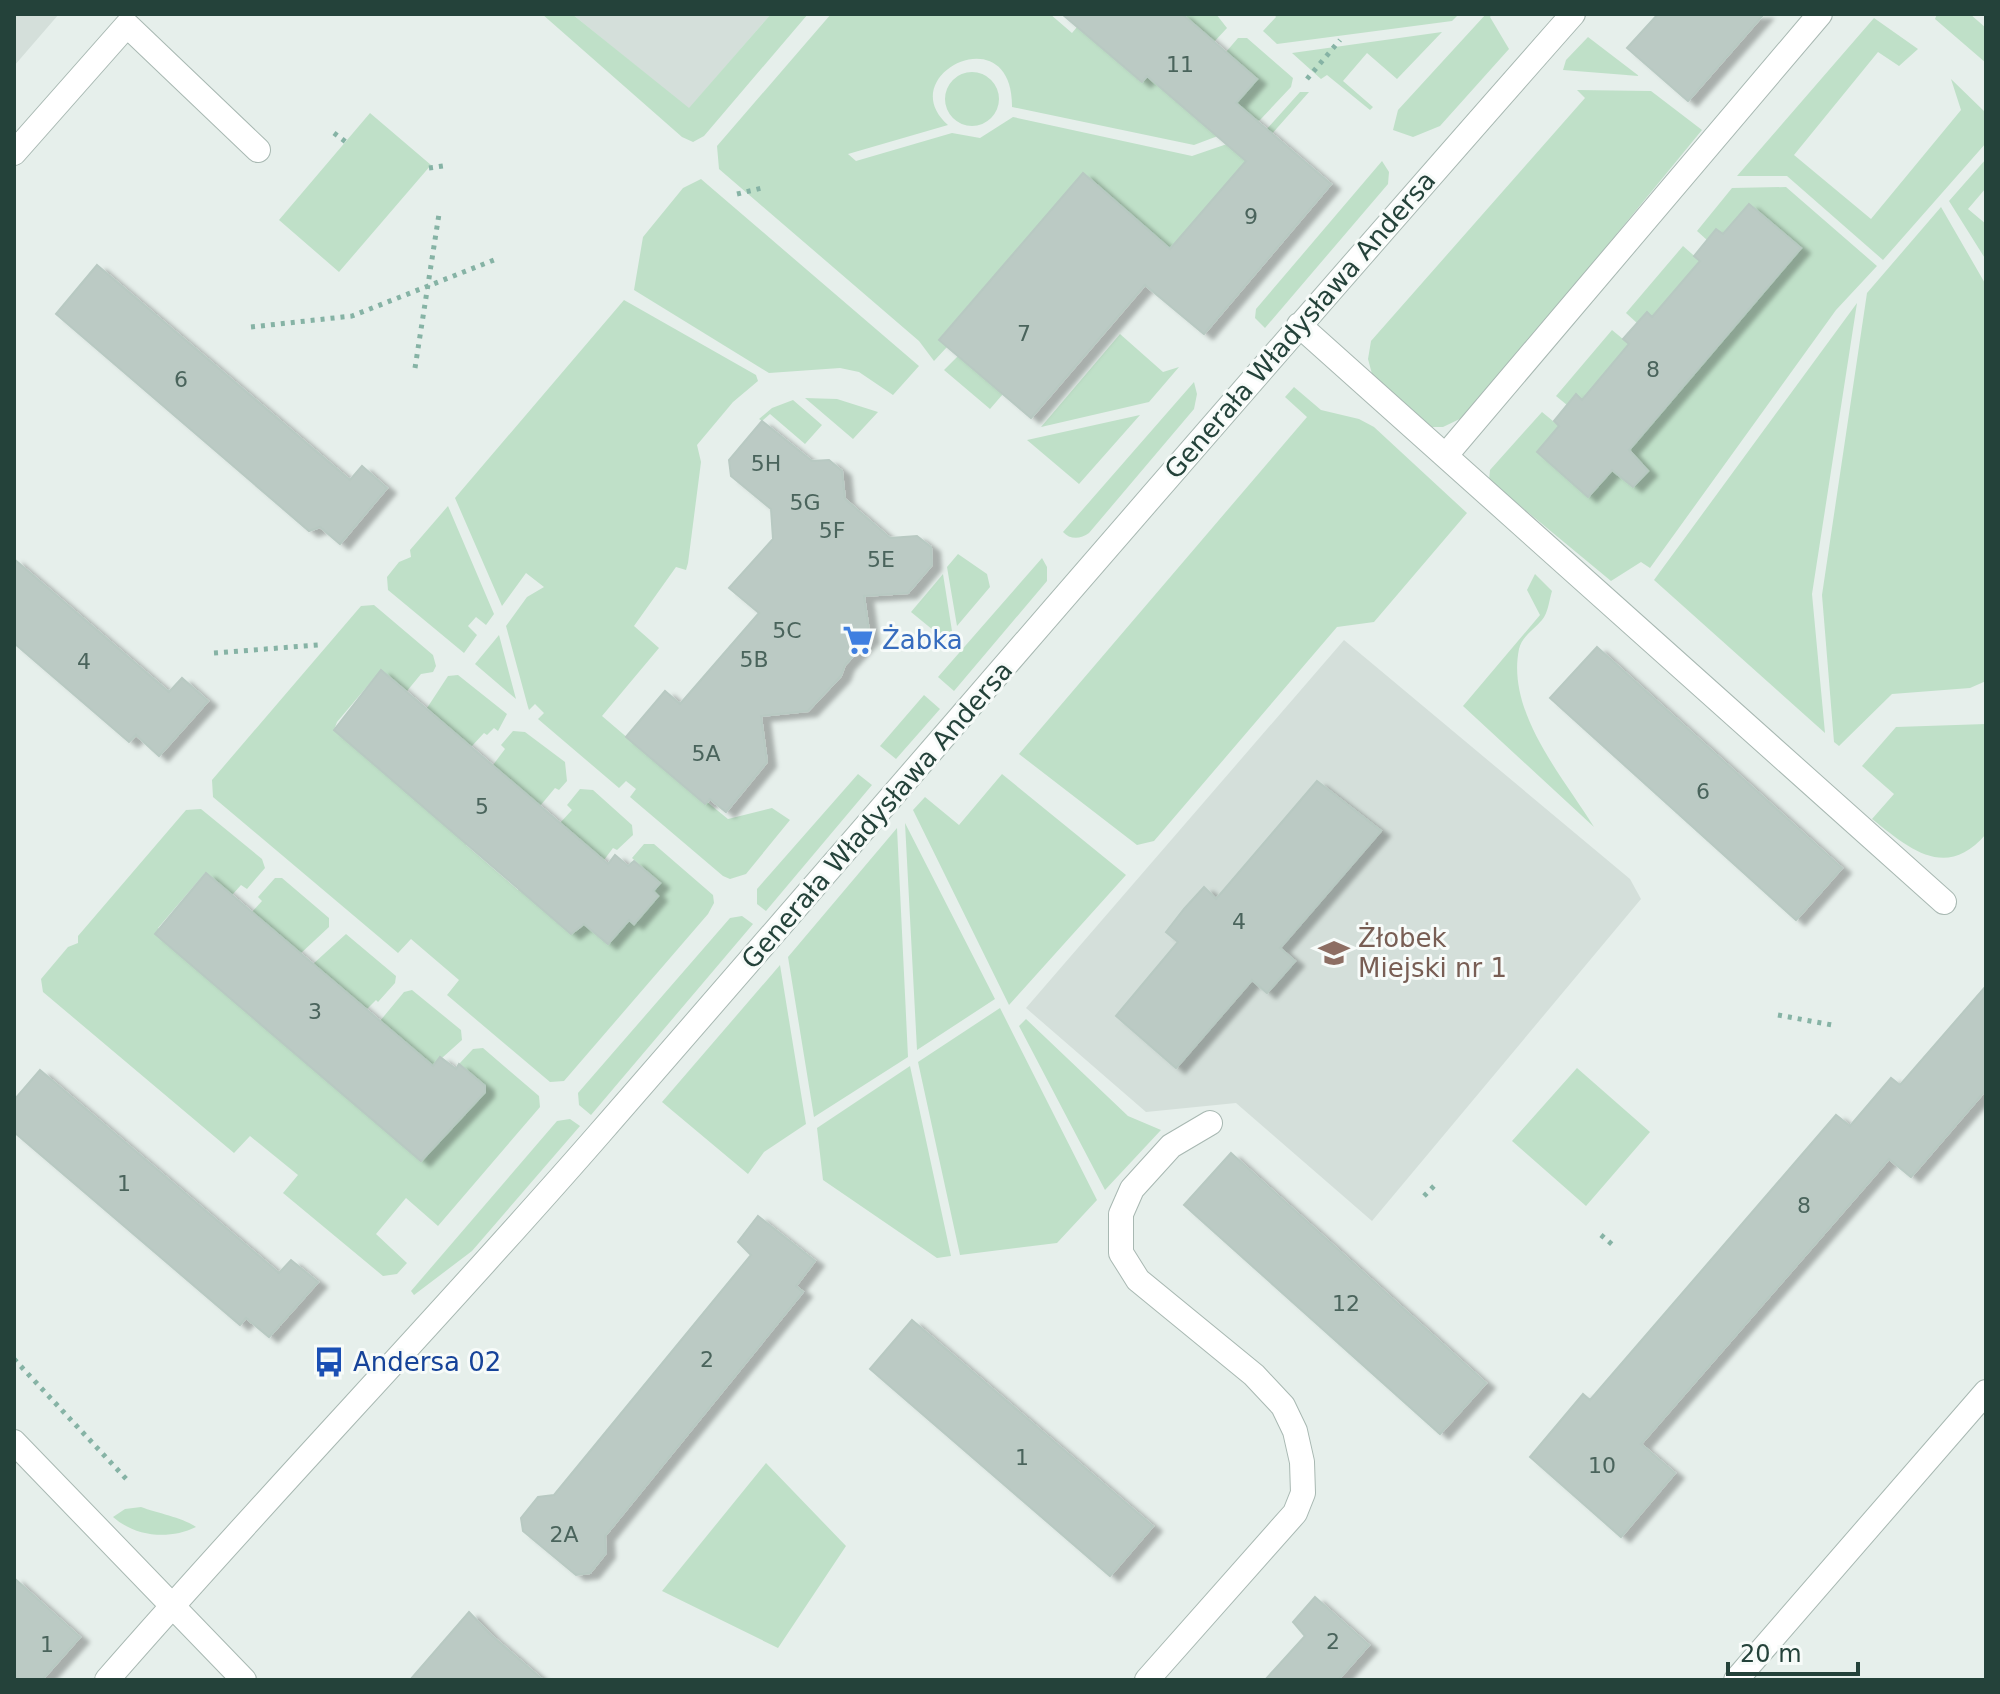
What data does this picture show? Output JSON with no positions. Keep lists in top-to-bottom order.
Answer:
{
  "streets": {
    "street": ["Generała Władysława Andersa"]
  },
  "places": {
    "supermarket": ["Żabka"],
    "school or university": ["Żłobek Miejski nr 1"],
    "bus stop": ["Andersa 02"]
  },
  "house_numbers": [
    "11",
    "9",
    "7",
    "8",
    "6",
    "5H",
    "5G",
    "5F",
    "5E",
    "5C",
    "5B",
    "4",
    "5A",
    "6",
    "5",
    "4",
    "3",
    "1",
    "8",
    "12",
    "2",
    "1",
    "10",
    "2A",
    "2",
    "1"
  ],
  "scale_bar": "20 m"
}
